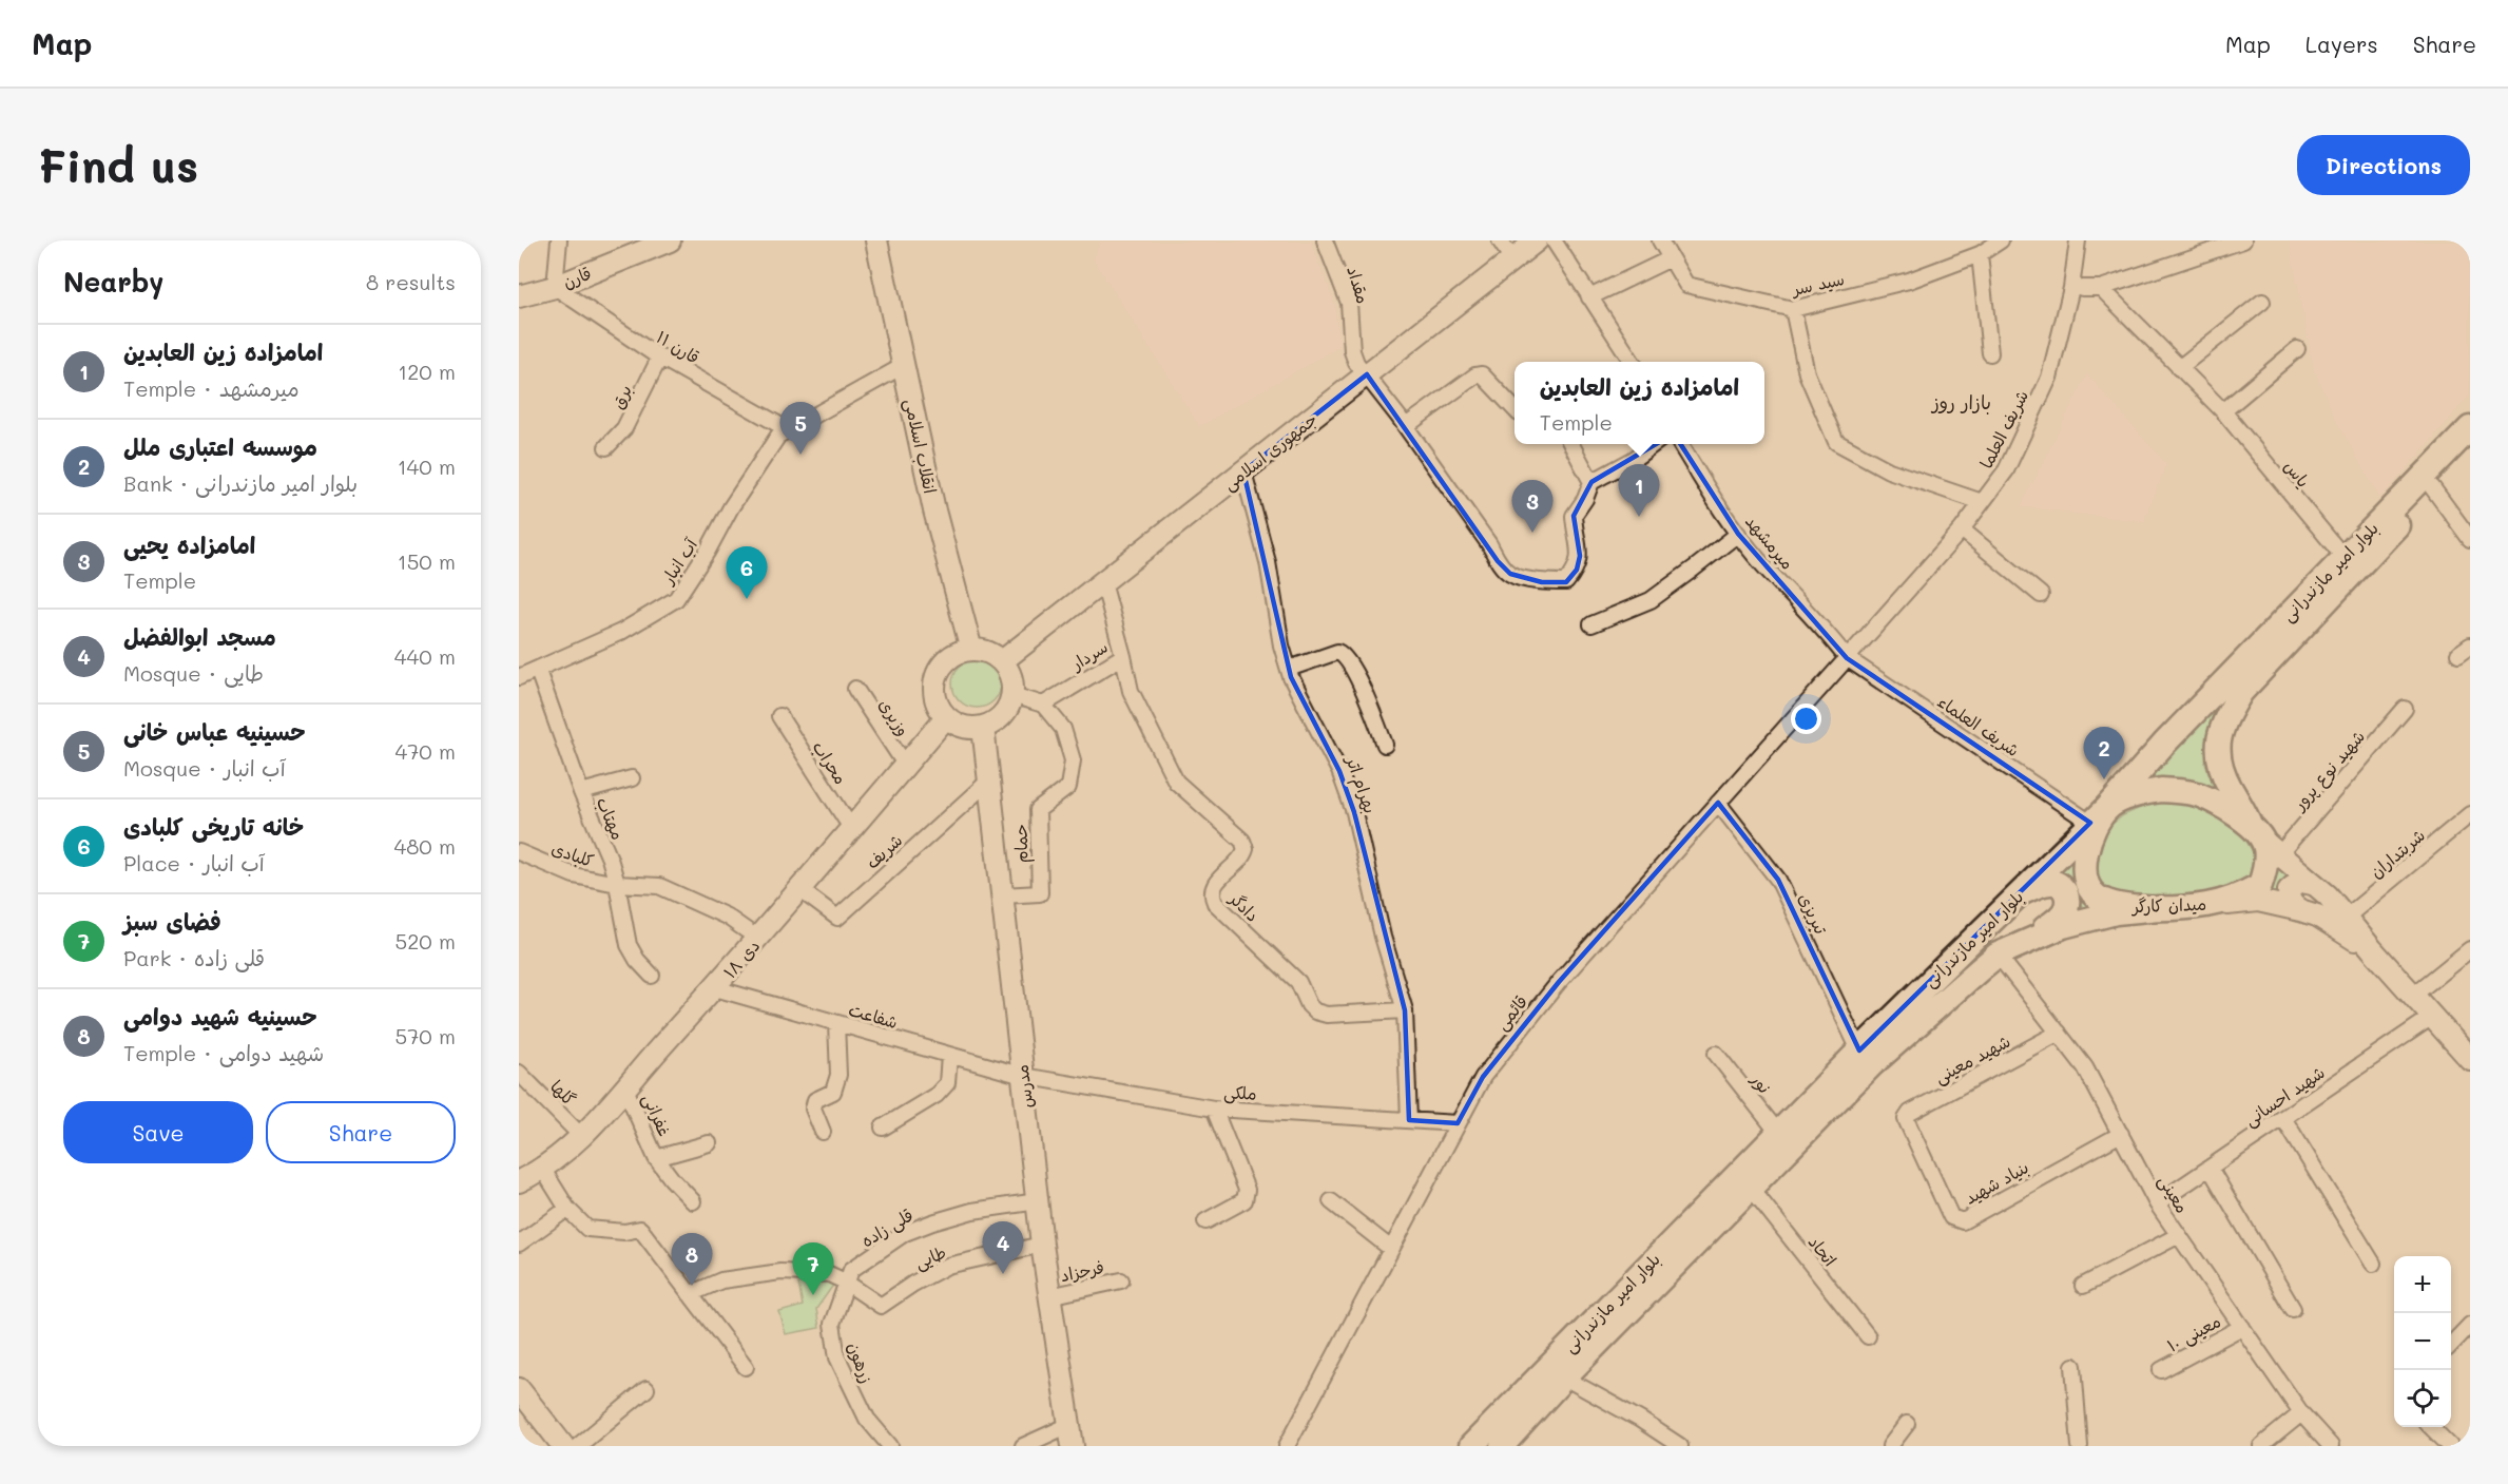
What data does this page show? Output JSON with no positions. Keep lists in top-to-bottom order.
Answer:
{
  "streets": {
    "main road": [
      "قارن",
      "انقلاب اسلامی",
      "جمهوری اسلامی",
      "بلوار امیر مازندرانی",
      "میدان کارگر",
      "۱۸ دی",
      "مدرس"
    ],
    "street": [
      "سید سر",
      "مقداد",
      "قارن ۱۱",
      "برق",
      "شریف العلما",
      "یاس",
      "میرمشهد",
      "آب انبار",
      "سردار",
      "وزیری",
      "شریف العلماء",
      "محراب",
      "شهید نوع پرور",
      "بهرام اتر",
      "مهتاب",
      "حمام",
      "شریف",
      "شربتداران",
      "کلبادی",
      "دادگر",
      "تبریزی",
      "قائمی",
      "شفاعت",
      "شهید معینی",
      "نور",
      "گلها",
      "ملکی",
      "شهید احسانی",
      "غفرانی",
      "بنیاد شهید",
      "معینی",
      "قلی زاده",
      "اتحاد",
      "طایی",
      "فرحزاد",
      "معینی ۱۰",
      "زرهون"
    ]
  },
  "crossings": [
    ["قارن", "قارن ۱۱"],
    ["مقداد", "جمهوری اسلامی"],
    ["قارن ۱۱", "برق"],
    ["قارن ۱۱", "آب انبار"],
    ["شریف العلما", "میرمشهد"],
    ["شریف العلما", "شریف العلماء"],
    ["شریف العلما", "قائمی"],
    ["انقلاب اسلامی", "جمهوری اسلامی"],
    ["انقلاب اسلامی", "آب انبار"],
    ["انقلاب اسلامی", "۱۸ دی"],
    ["انقلاب اسلامی", "مدرس"],
    ["جمهوری اسلامی", "سردار"],
    ["جمهوری اسلامی", "بهرام اتر"],
    ["جمهوری اسلامی", "۱۸ دی"],
    ["جمهوری اسلامی", "مدرس"],
    ["یاس", "بلوار امیر مازندرانی"],
    ["میرمشهد", "شریف العلماء"],
    ["میرمشهد", "قائمی"],
    ["آب انبار", "مهتاب"],
    ["بلوار امیر مازندرانی", "شریف العلماء"],
    ["بلوار امیر مازندرانی", "شهید نوع پرور"],
    ["بلوار امیر مازندرانی", "میدان کارگر"],
    ["بلوار امیر مازندرانی", "تبریزی"],
    ["بلوار امیر مازندرانی", "نور"],
    ["بلوار امیر مازندرانی", "معینی"],
    ["بلوار امیر مازندرانی", "اتحاد"],
    ["سردار", "حمام"],
    ["سردار", "دادگر"],
    ["وزیری", "۱۸ دی"],
    ["شریف العلماء", "شهید نوع پرور"],
    ["شریف العلماء", "میدان کارگر"],
    ["شریف العلماء", "قائمی"],
    ["محراب", "۱۸ دی"],
    ["شهید نوع پرور", "میدان کارگر"],
    ["بهرام اتر", "دادگر"],
    ["بهرام اتر", "ملکی"],
    ["مهتاب", "کلبادی"],
    ["حمام", "مدرس"],
    ["شریف", "۱۸ دی"],
    ["شریف", "مدرس"],
    ["کلبادی", "۱۸ دی"],
    ["تبریزی", "قائمی"],
    ["۱۸ دی", "شفاعت"],
    ["۱۸ دی", "مدرس"],
    ["۱۸ دی", "گلها"],
    ["۱۸ دی", "غفرانی"],
    ["قائمی", "ملکی"],
    ["شفاعت", "مدرس"],
    ["شفاعت", "ملکی"],
    ["شهید معینی", "بنیاد شهید"],
    ["شهید معینی", "معینی"],
    ["مدرس", "ملکی"],
    ["مدرس", "قلی زاده"],
    ["مدرس", "طایی"],
    ["مدرس", "فرحزاد"],
    ["شهید احسانی", "معینی"],
    ["بنیاد شهید", "معینی"],
    ["معینی", "معینی ۱۰"],
    ["قلی زاده", "طایی"],
    ["قلی زاده", "زرهون"],
    ["طایی", "زرهون"]
  ],
  "districts": ["بازار روز"],
  "page": {
    "header": "Map",
    "nav": ["Map", "Layers", "Share"],
    "buttons": [
      "Directions",
      ["Save", "Share"]
    ],
    "title": "Find us",
    "heading": ["Nearby", "8 results"],
    "list": [
      {
        "mark": "1",
        "name": "امامزاده زین العابدین",
        "note": "Temple · میرمشهد",
        "value": "120 m"
      },
      {
        "mark": "2",
        "name": "موسسه اعتباری ملل",
        "note": "Bank · بلوار امیر مازندرانی",
        "value": "140 m"
      },
      {
        "mark": "3",
        "name": "امامزاده یحیی",
        "note": "Temple",
        "value": "150 m"
      },
      {
        "mark": "4",
        "name": "مسجد ابوالفضل",
        "note": "Mosque · طایی",
        "value": "440 m"
      },
      {
        "mark": "5",
        "name": "حسینیه عباس خانی",
        "note": "Mosque · آب انبار",
        "value": "470 m"
      },
      {
        "mark": "6",
        "name": "خانه تاریخی کلبادی",
        "note": "Place · آب انبار",
        "value": "480 m"
      },
      {
        "mark": "7",
        "name": "فضای سبز",
        "note": "Park · قلی زاده",
        "value": "520 m"
      },
      {
        "mark": "8",
        "name": "حسینیه شهید دوامی",
        "note": "Temple · شهید دوامی",
        "value": "570 m"
      }
    ],
    "popup": ["امامزاده زین العابدین", "Temple"],
    "pins": [
      "5",
      "1",
      "3",
      "6",
      "2",
      "4",
      "8",
      "7"
    ],
    "map_buttons": ["+", "−"]
  }
}
